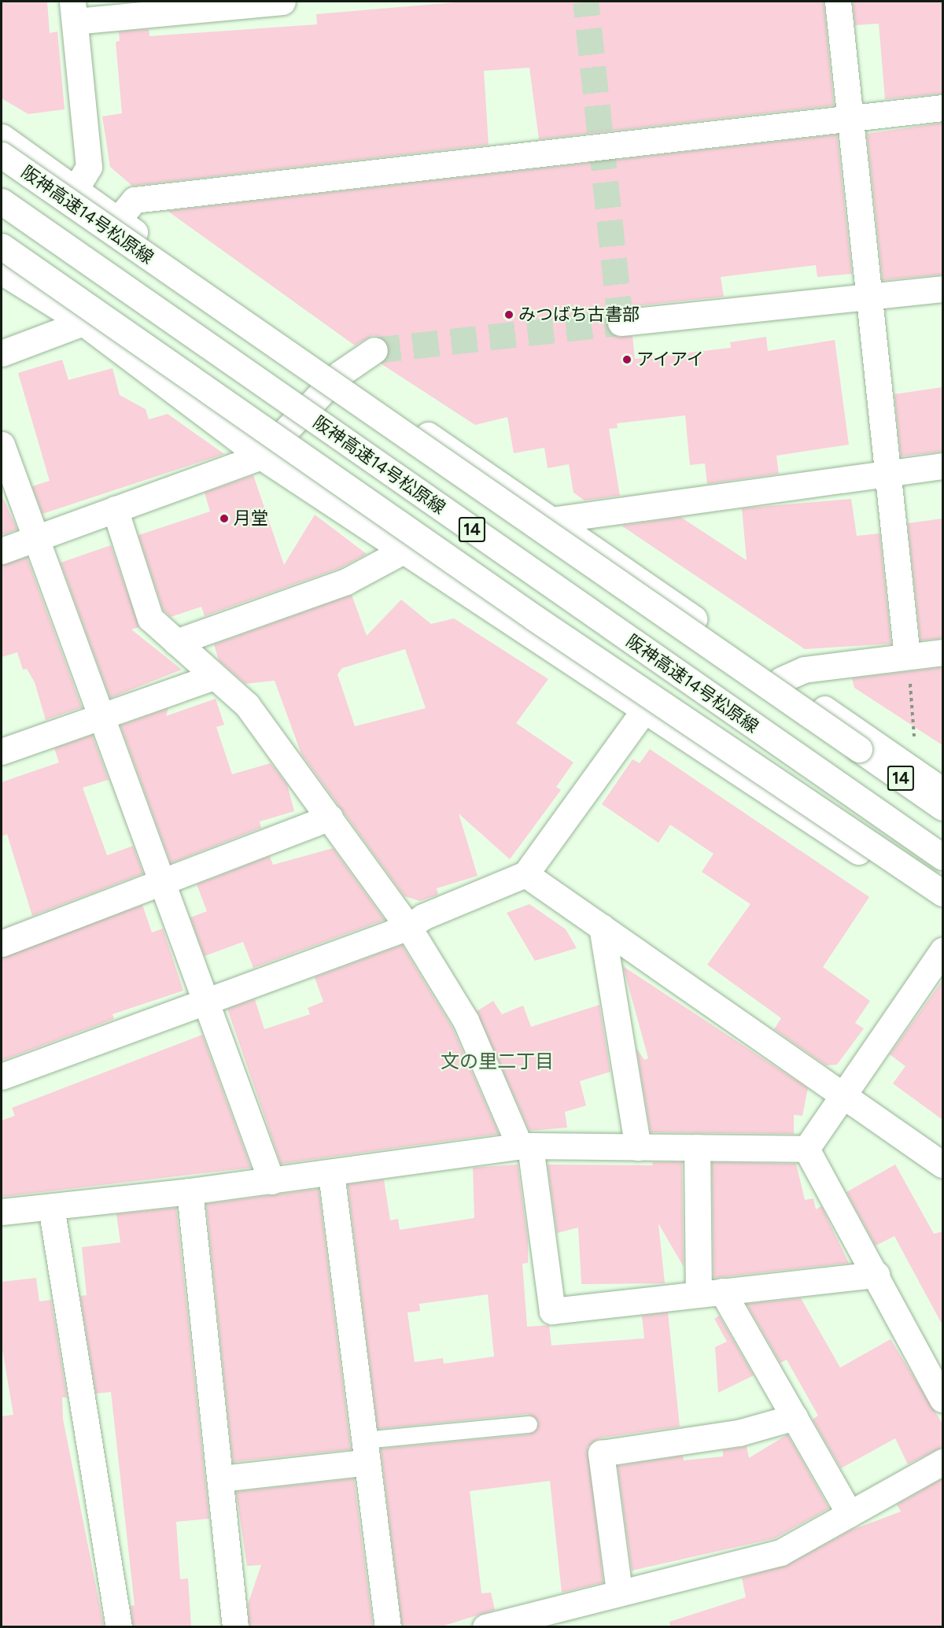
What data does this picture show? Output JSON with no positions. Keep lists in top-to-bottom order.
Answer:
{
  "streets": {
    "main road": ["阪神高速14号松原線", "14"]
  },
  "districts": ["文の里二丁目"],
  "places": ["みつばち古書部", "アイアイ", "月堂"]
}
